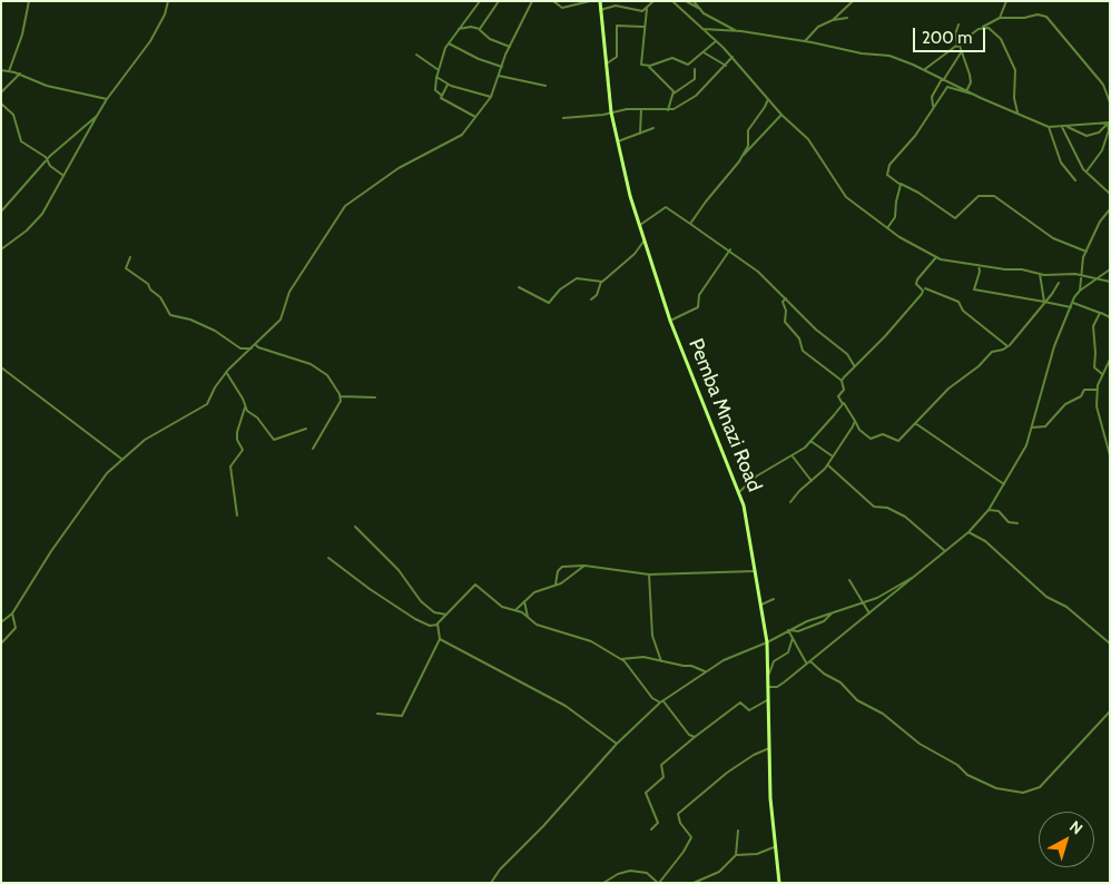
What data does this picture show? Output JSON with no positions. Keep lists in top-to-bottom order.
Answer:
{
  "streets": {
    "main road": ["Pemba Mnazi Road"]
  },
  "scale_bar": "200 m",
  "north": "top right"
}
